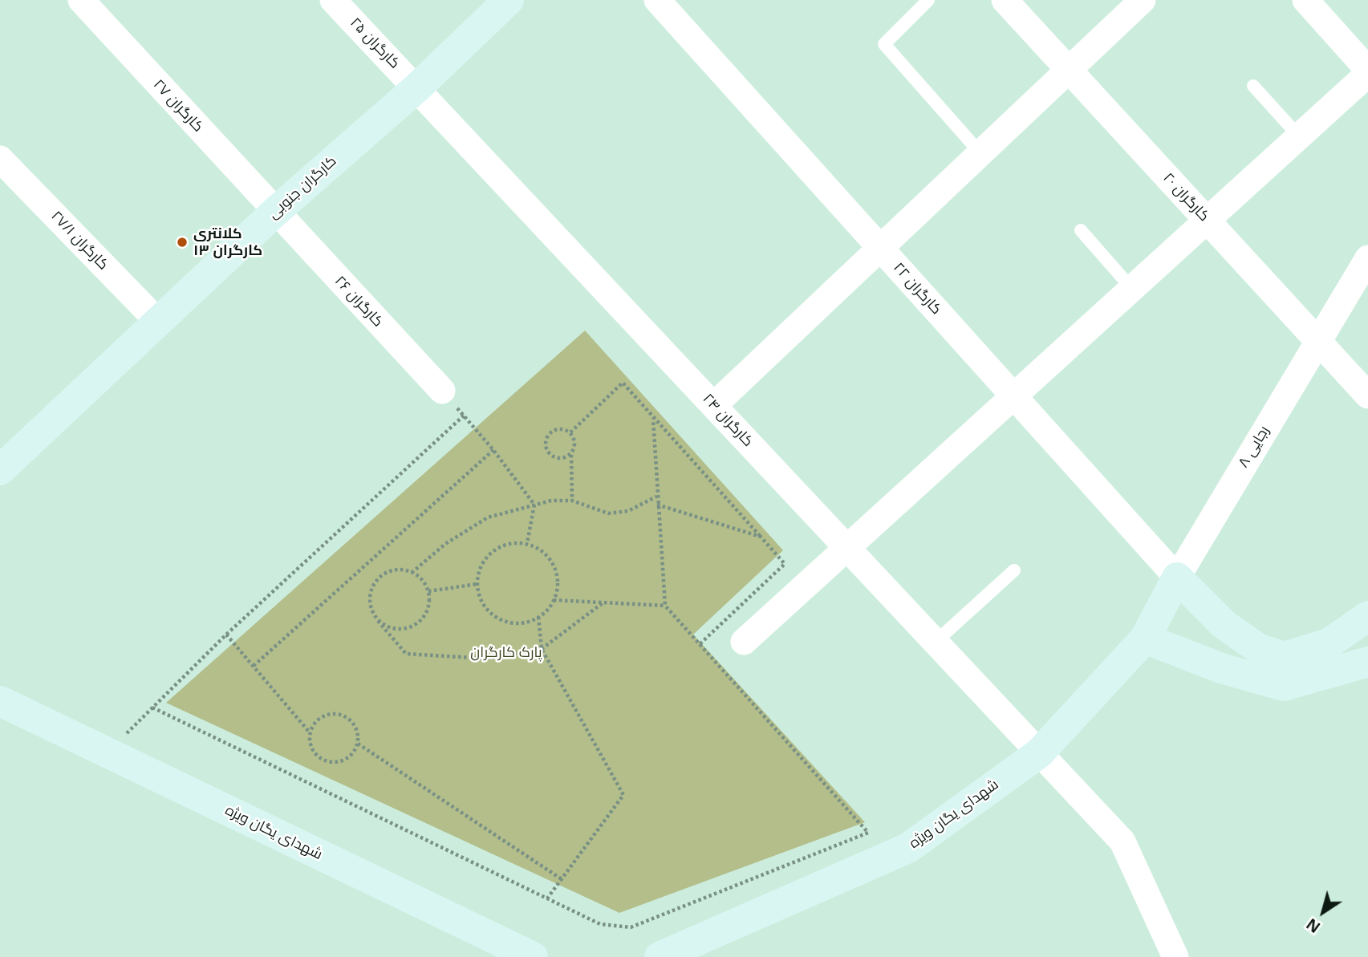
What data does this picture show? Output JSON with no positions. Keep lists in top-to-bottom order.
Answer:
{
  "streets": {
    "street": [
      "کارگران ۲۵",
      "کارگران ۲۷",
      "کارگران جنوبی",
      "کارگران ۲۰",
      "کارگران ۲۷/۱",
      "کارگران ۲۲",
      "کارگران ۲۶",
      "کارگران ۲۴",
      "رجایی ۸",
      "شهدای یگان ویژه"
    ]
  },
  "crossings": [
    ["کارگران ۲۵", "کارگران جنوبی"],
    ["کارگران ۲۵", "کارگران ۲۴"],
    ["کارگران ۲۷", "کارگران جنوبی"],
    ["کارگران ۲۷", "کارگران ۲۶"],
    ["کارگران جنوبی", "کارگران ۲۷/۱"],
    ["کارگران جنوبی", "کارگران ۲۶"],
    ["کارگران جنوبی", "کارگران ۲۴"],
    ["کارگران ۲۰", "رجایی ۸"],
    ["کارگران ۲۲", "رجایی ۸"],
    ["کارگران ۲۴", "شهدای یگان ویژه"],
    ["رجایی ۸", "شهدای یگان ویژه"]
  ],
  "parks": ["پارک کارگران"],
  "places": ["کلانتری ۱۳ کارگران"],
  "north": "bottom left"
}
